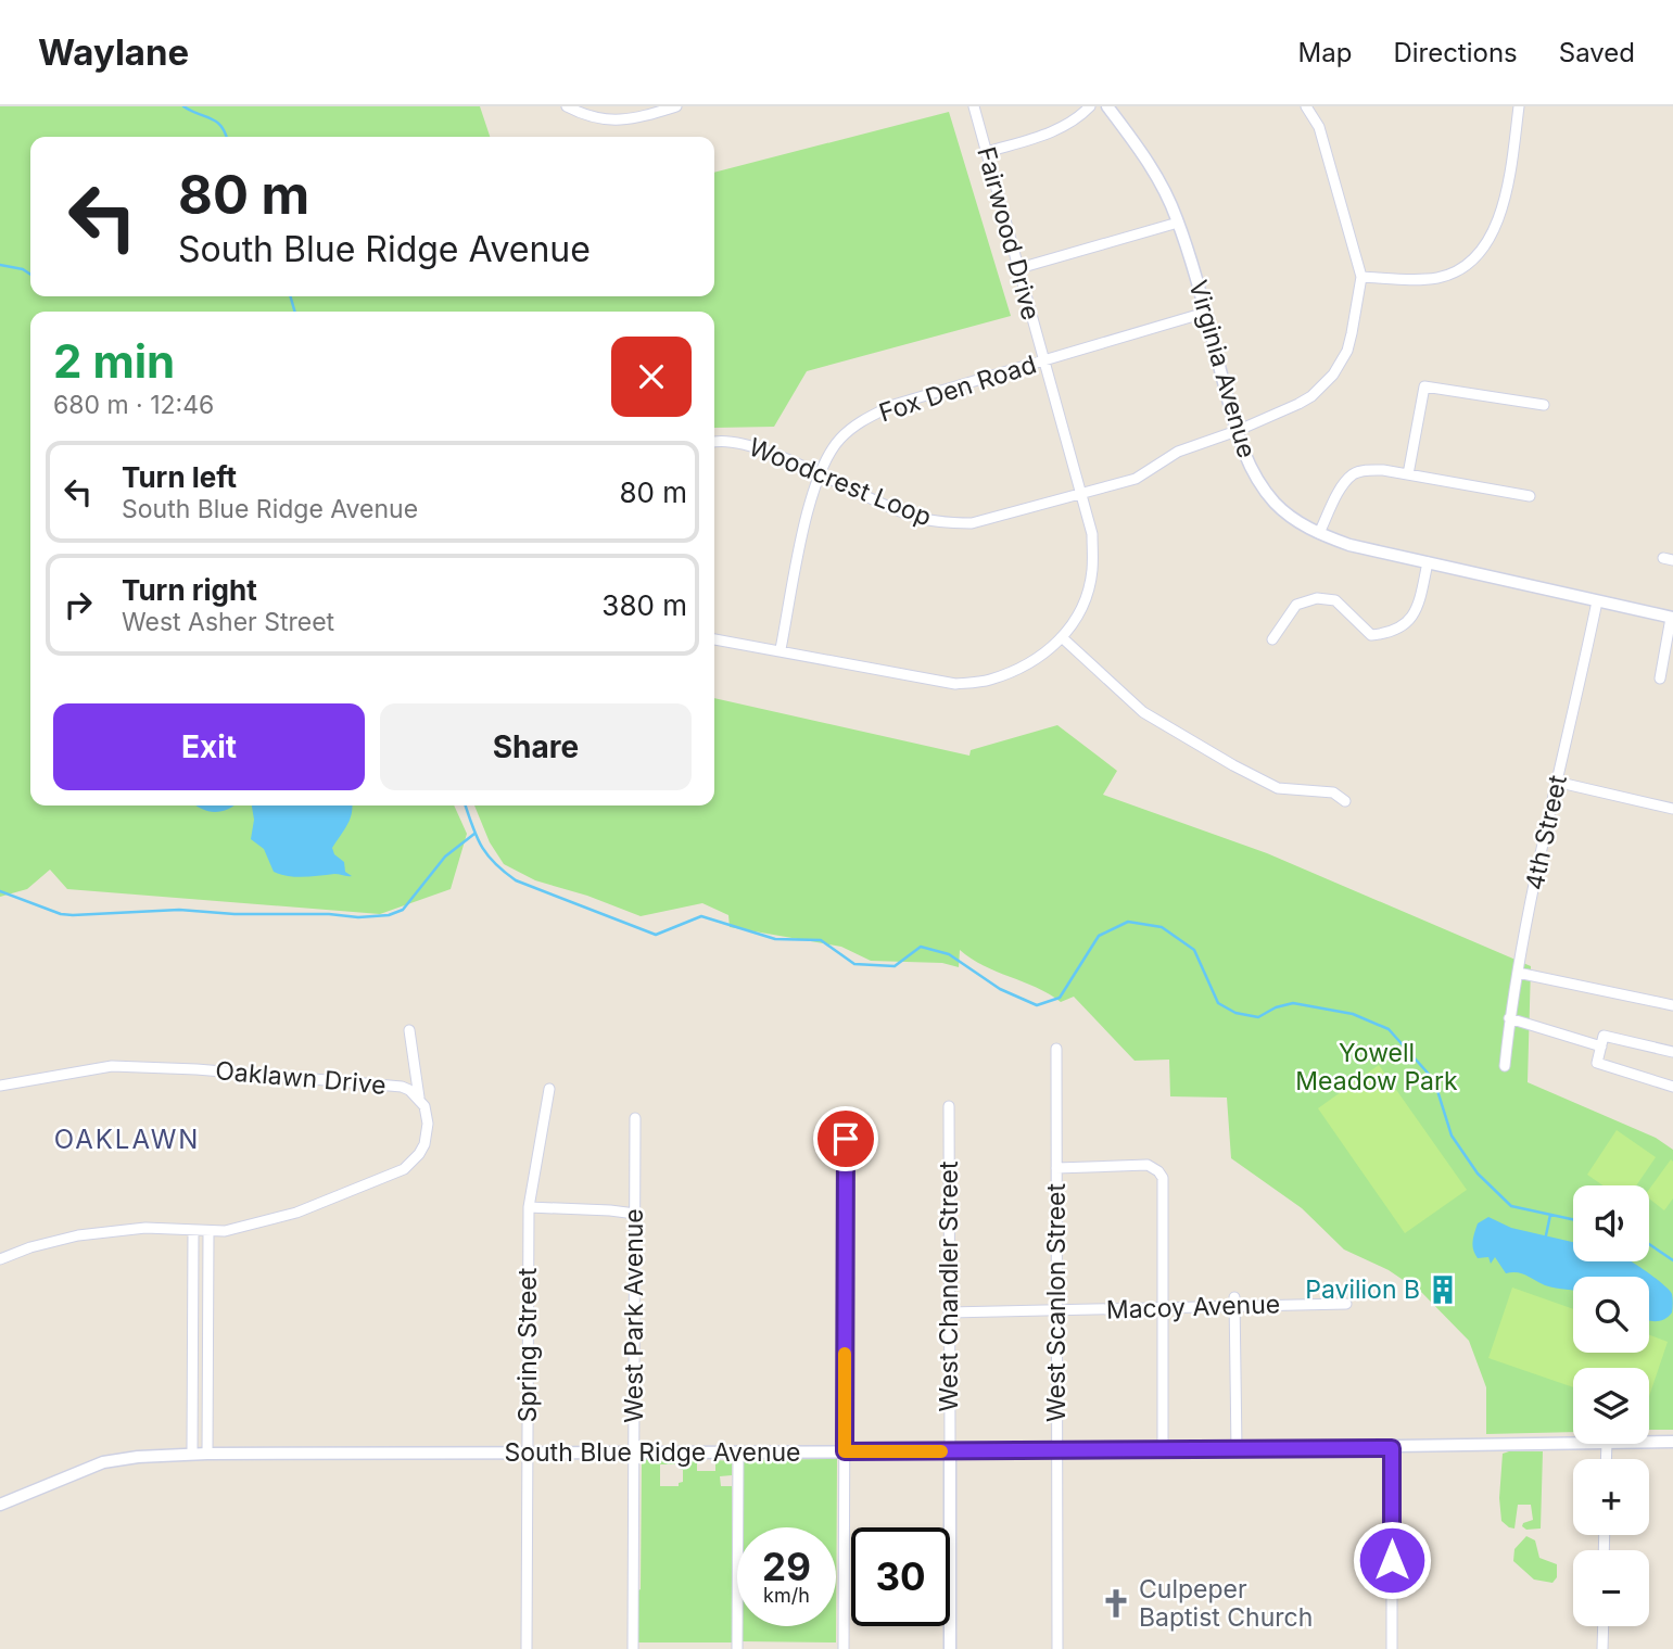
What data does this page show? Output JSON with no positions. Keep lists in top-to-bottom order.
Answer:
{
  "streets": {
    "street": [
      "Fairwood Drive",
      "Virginia Avenue",
      "Fox Den Road",
      "Woodcrest Loop",
      "4th Street",
      "Oaklawn Drive",
      "West Chandler Street",
      "West Scanlon Street",
      "Macoy Avenue",
      "West Park Avenue",
      "Spring Street",
      "South Blue Ridge Avenue"
    ]
  },
  "crossings": [
    ["Fairwood Drive", "Fox Den Road"],
    ["Fairwood Drive", "Woodcrest Loop"],
    ["Virginia Avenue", "Fox Den Road"],
    ["Virginia Avenue", "Woodcrest Loop"],
    ["Virginia Avenue", "4th Street"],
    ["Fox Den Road", "Woodcrest Loop"],
    ["West Chandler Street", "Macoy Avenue"],
    ["West Chandler Street", "South Blue Ridge Avenue"],
    ["West Scanlon Street", "Macoy Avenue"],
    ["West Scanlon Street", "South Blue Ridge Avenue"],
    ["West Park Avenue", "South Blue Ridge Avenue"],
    ["Spring Street", "South Blue Ridge Avenue"]
  ],
  "districts": ["OAKLAWN"],
  "parks": ["Yowell Meadow Park"],
  "places": {
    "building": ["Pavilion B"],
    "church": ["Culpeper Baptist Church"]
  },
  "page": {
    "header": "Waylane",
    "nav": ["Map", "Directions", "Saved"],
    "turn": ["80 m", "South Blue Ridge Avenue"],
    "heading": ["2 min", "680 m · 12:46"],
    "list": [
      {
        "name": "Turn left",
        "note": "South Blue Ridge Avenue",
        "value": "80 m"
      },
      {
        "name": "Turn right",
        "note": "West Asher Street",
        "value": "380 m"
      }
    ],
    "buttons": ["Exit", "Share"],
    "map_buttons": ["+", "−"],
    "speed": "29 km/h",
    "limit": "30"
  }
}
